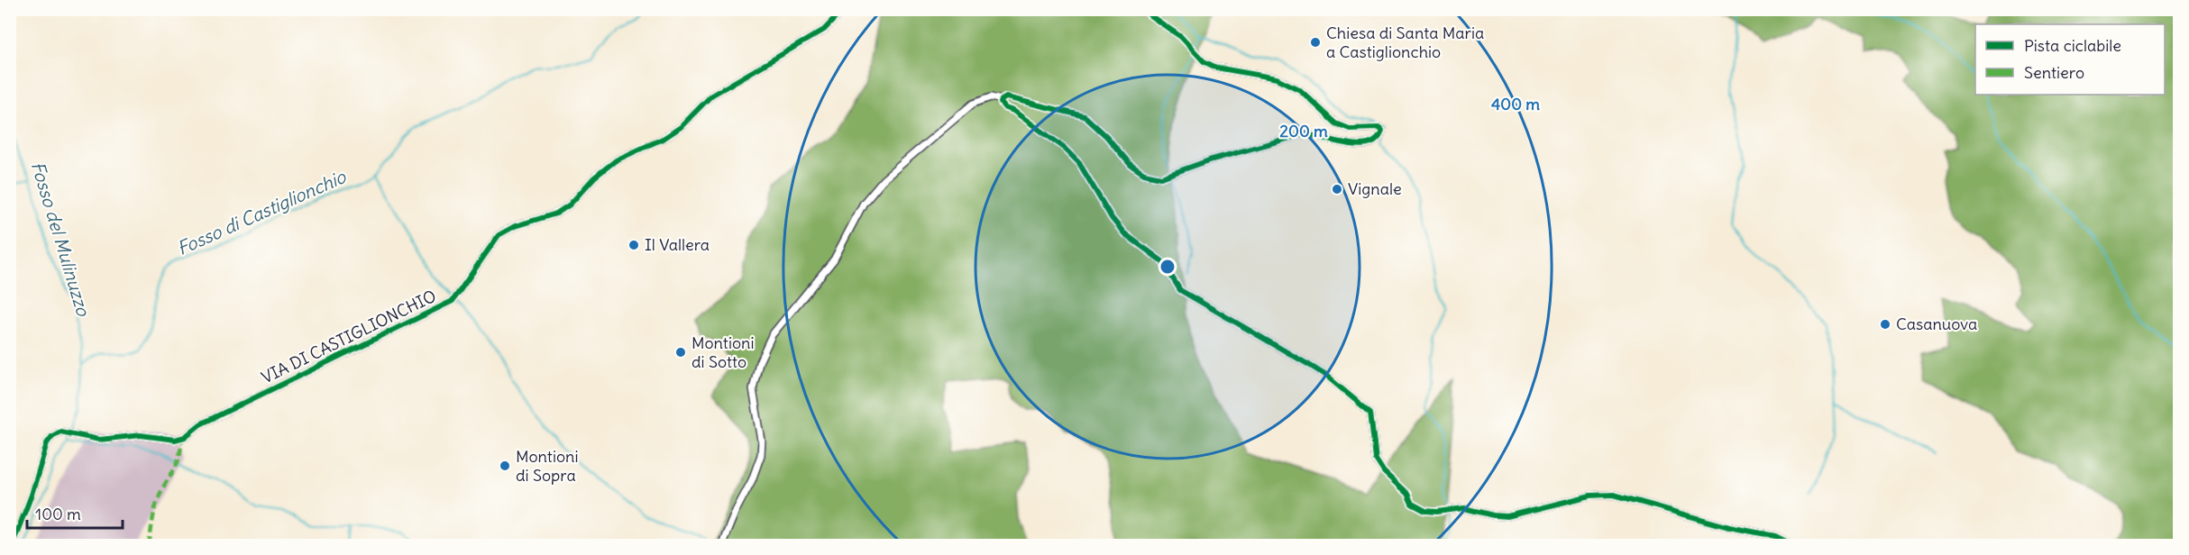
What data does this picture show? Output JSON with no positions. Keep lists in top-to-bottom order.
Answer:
{
  "streets": {
    "street": ["VIA DI CASTIGLIONCHIO"]
  },
  "water": ["Fosso di Castiglionchio", "Fosso del Mulinuzzo"],
  "places": [
    "Chiesa di Santa Maria a Castiglionchio",
    "Vignale",
    "Il Vallera",
    "Casanuova",
    "Montioni di Sotto",
    "Montioni di Sopra"
  ],
  "legend": ["Pista ciclabile", "Sentiero"],
  "scale_bar": "100 m",
  "rings": ["400 m", "200 m"]
}
